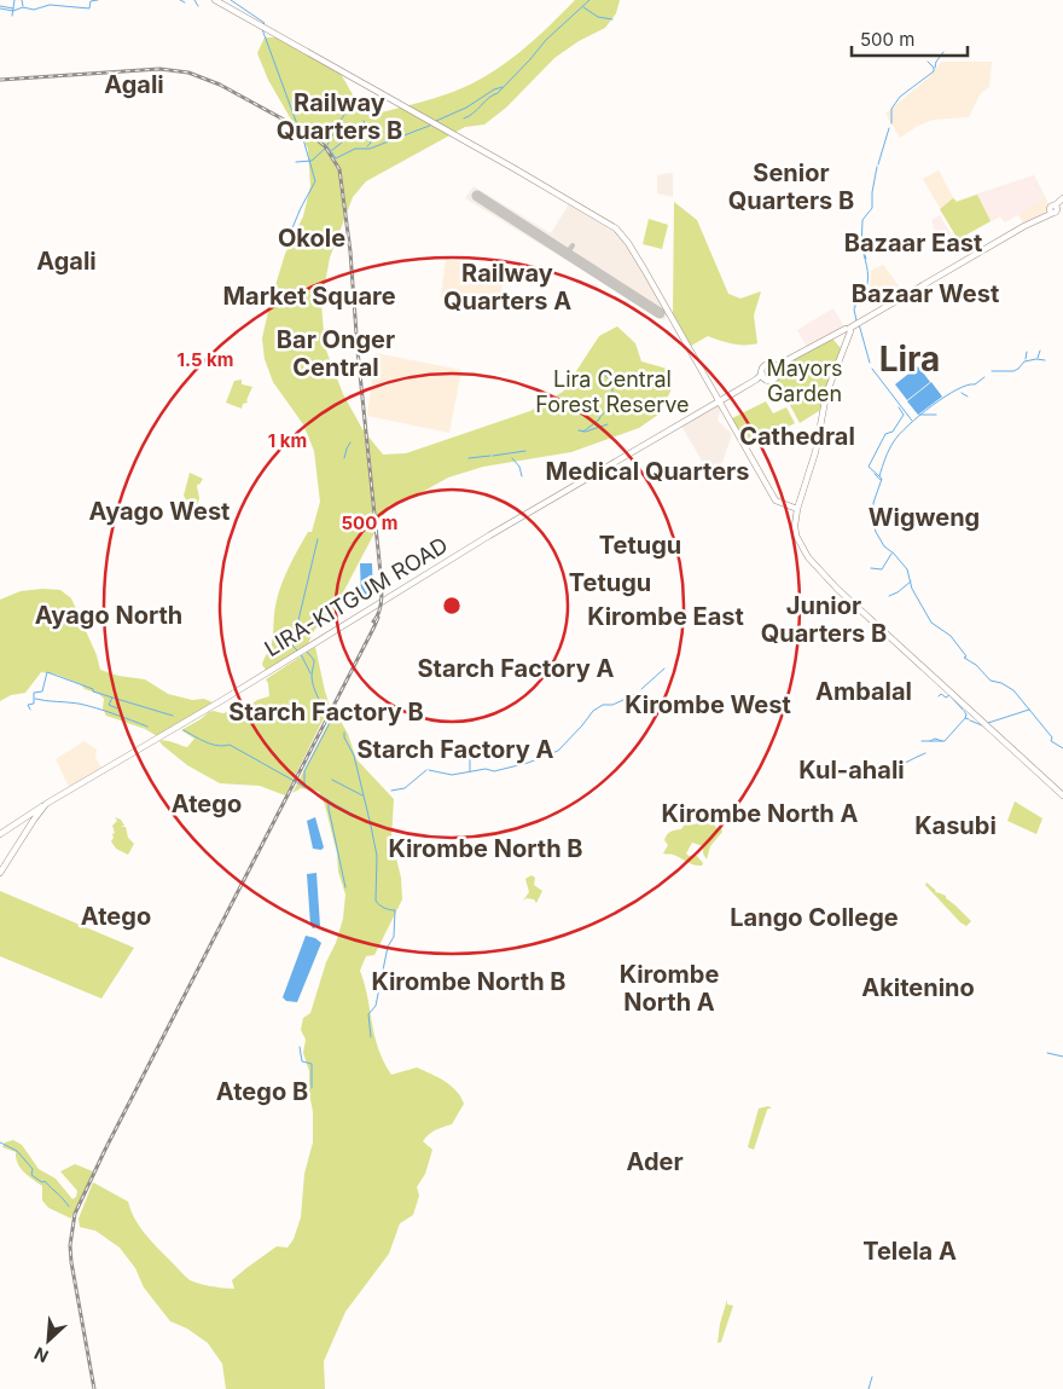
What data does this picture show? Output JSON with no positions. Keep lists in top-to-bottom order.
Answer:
{
  "streets": {
    "main road": ["LIRA-KITGUM ROAD"]
  },
  "districts": [
    "Agali",
    "Railway Quarters B",
    "Senior Quarters B",
    "Okole",
    "Bazaar East",
    "Agali",
    "Railway Quarters A",
    "Bazaar West",
    "Market Square",
    "Bar Onger Central",
    "Lira",
    "Cathedral",
    "Medical Quarters",
    "Ayago West",
    "Wigweng",
    "Tetugu",
    "Tetugu",
    "Junior Quarters B",
    "Ayago North",
    "Kirombe East",
    "Starch Factory A",
    "Ambalal",
    "Kirombe West",
    "Starch Factory B",
    "Starch Factory A",
    "Kul-ahali",
    "Atego",
    "Kirombe North A",
    "Kasubi",
    "Kirombe North B",
    "Atego",
    "Lango College",
    "Kirombe North A",
    "Kirombe North B",
    "Akitenino",
    "Atego B",
    "Ader",
    "Telela A"
  ],
  "parks": ["Mayors Garden", "Lira Central Forest Reserve"],
  "scale_bar": "500 m",
  "north": "bottom left",
  "rings": ["1.5 km", "1 km", "500 m"]
}
